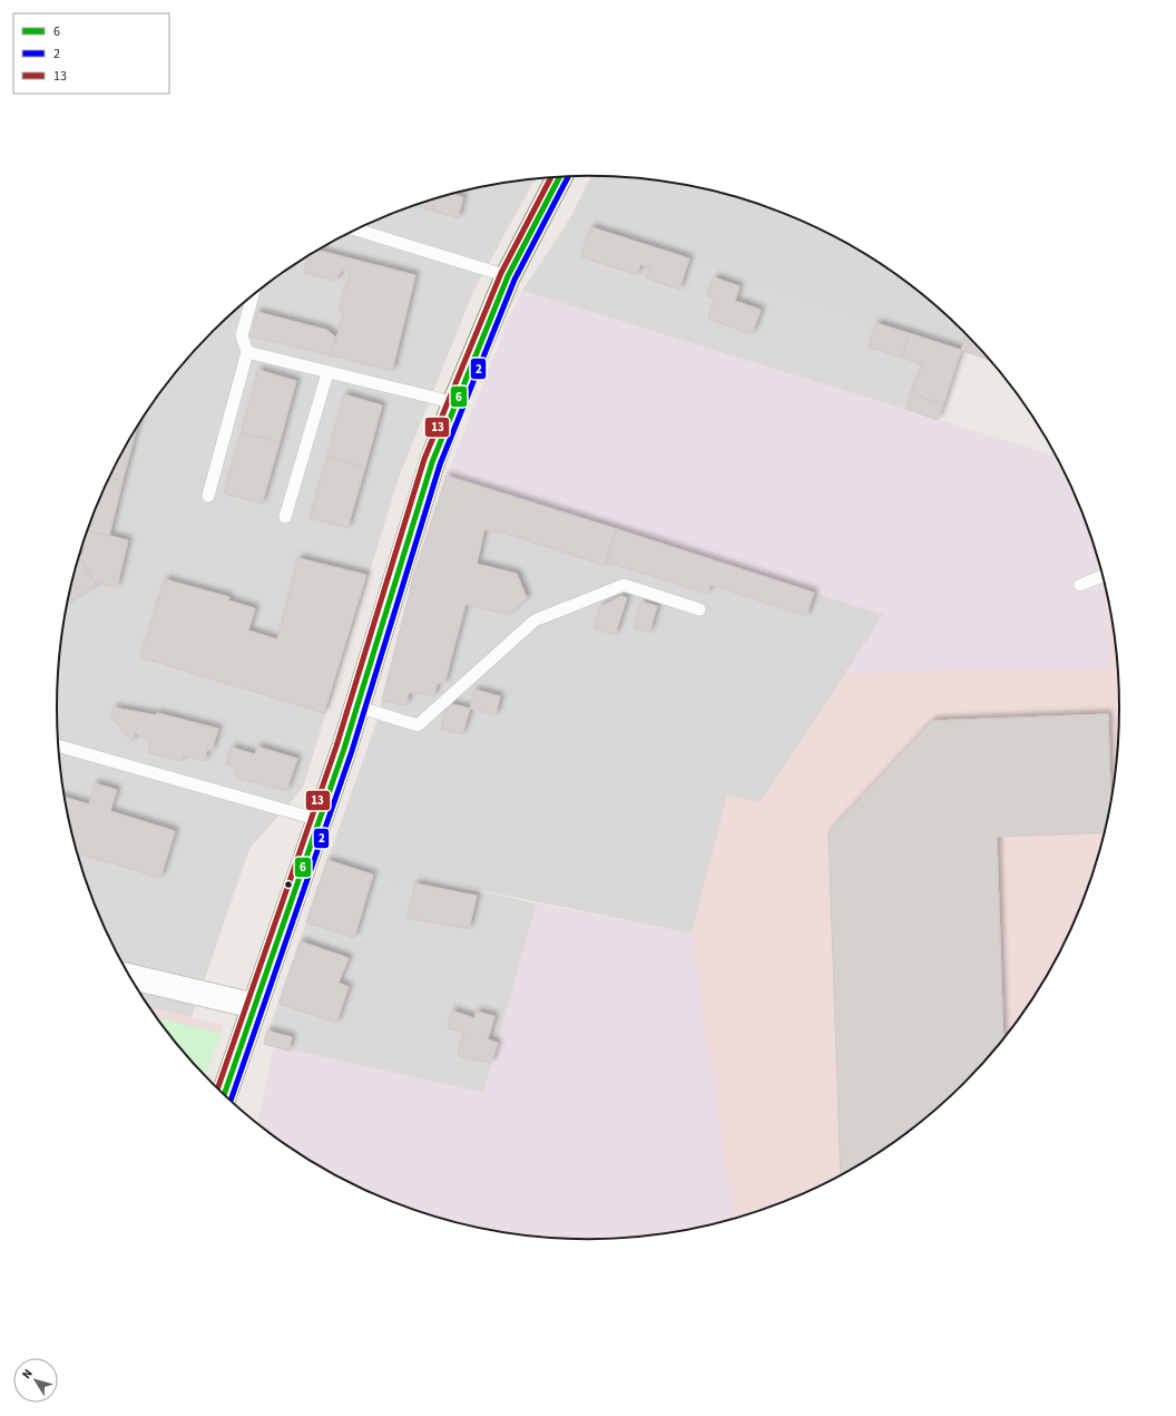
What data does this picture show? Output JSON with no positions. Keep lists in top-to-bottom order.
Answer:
{
  "lines": ["transit line 2", "transit line 6", "transit line 13"],
  "legend": ["6", "2", "13"],
  "north": "top left"
}
